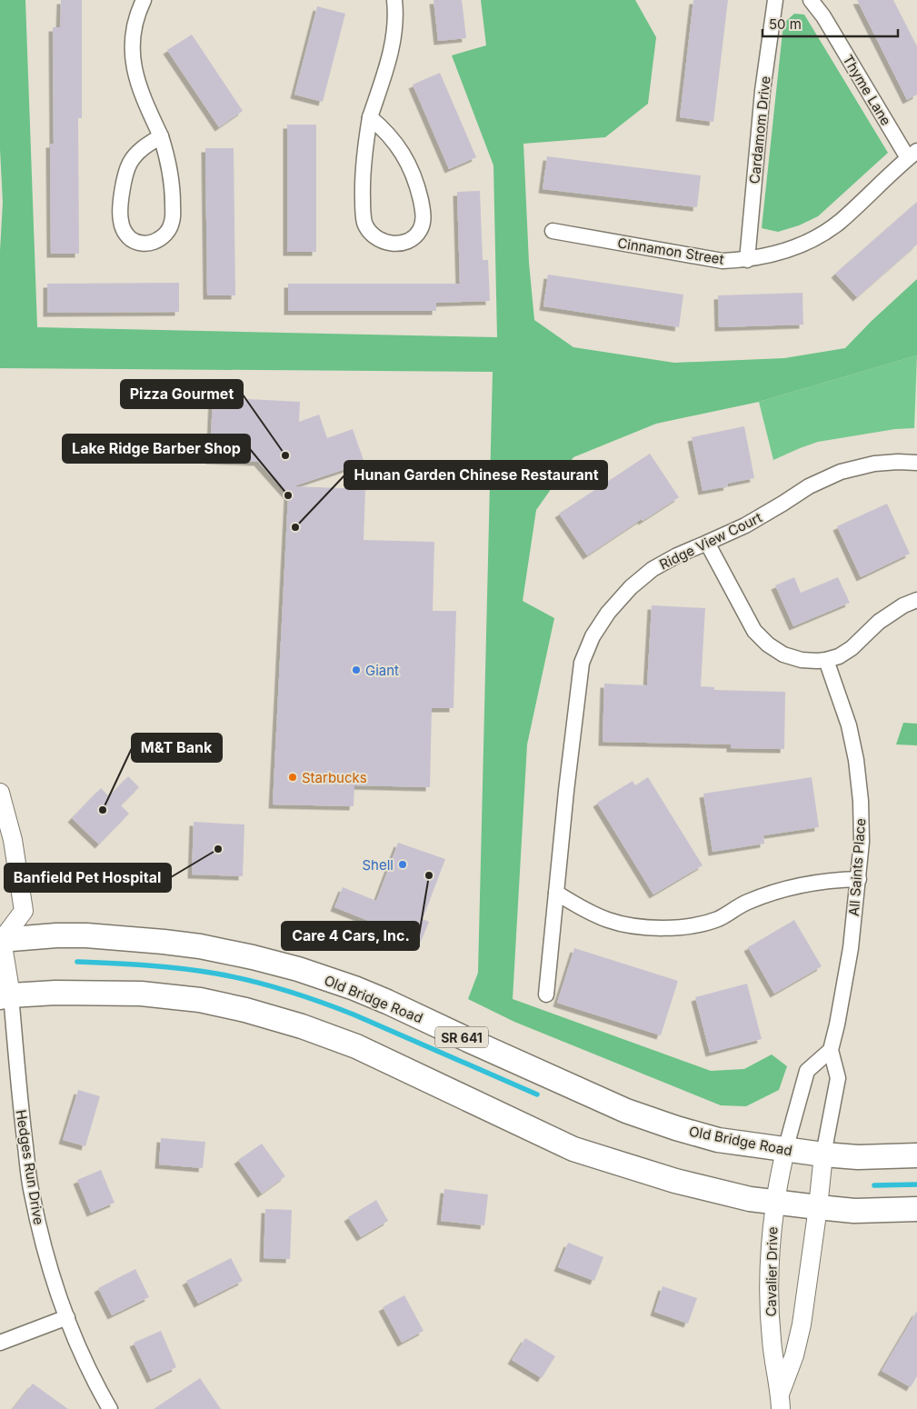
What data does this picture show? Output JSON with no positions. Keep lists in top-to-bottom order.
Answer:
{
  "streets": {
    "main road": ["Old Bridge Road", "SR 641"],
    "street": [
      "Thyme Lane",
      "Cardamom Drive",
      "Cinnamon Street",
      "Ridge View Court",
      "All Saints Place",
      "Hedges Run Drive",
      "Cavalier Drive"
    ]
  },
  "crossings": [
    ["Thyme Lane", "Cinnamon Street"],
    ["Cardamom Drive", "Cinnamon Street"],
    ["All Saints Place", "Old Bridge Road"],
    ["All Saints Place", "Cavalier Drive"],
    ["Old Bridge Road", "Hedges Run Drive"],
    ["Old Bridge Road", "Cavalier Drive"]
  ],
  "places": [
    "Pizza Gourmet",
    "Lake Ridge Barber Shop",
    "Hunan Garden Chinese Restaurant",
    "Giant",
    "Starbucks",
    "M&T Bank",
    "Banfield Pet Hospital",
    "Shell",
    "Care 4 Cars, Inc."
  ],
  "scale_bar": "50 m"
}
